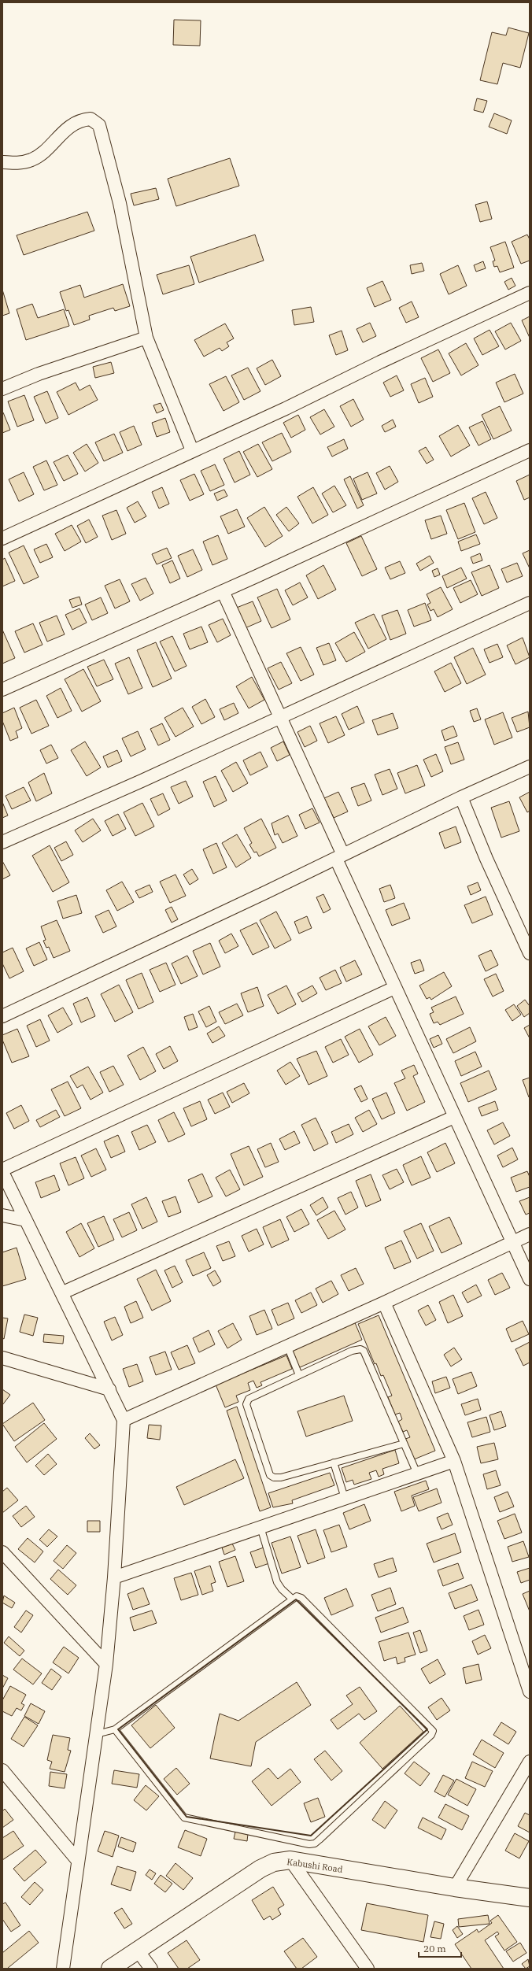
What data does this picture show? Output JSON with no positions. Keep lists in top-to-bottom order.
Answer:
{
  "streets": {
    "main road": ["Kabushi Road"]
  },
  "scale_bar": "20 m"
}
